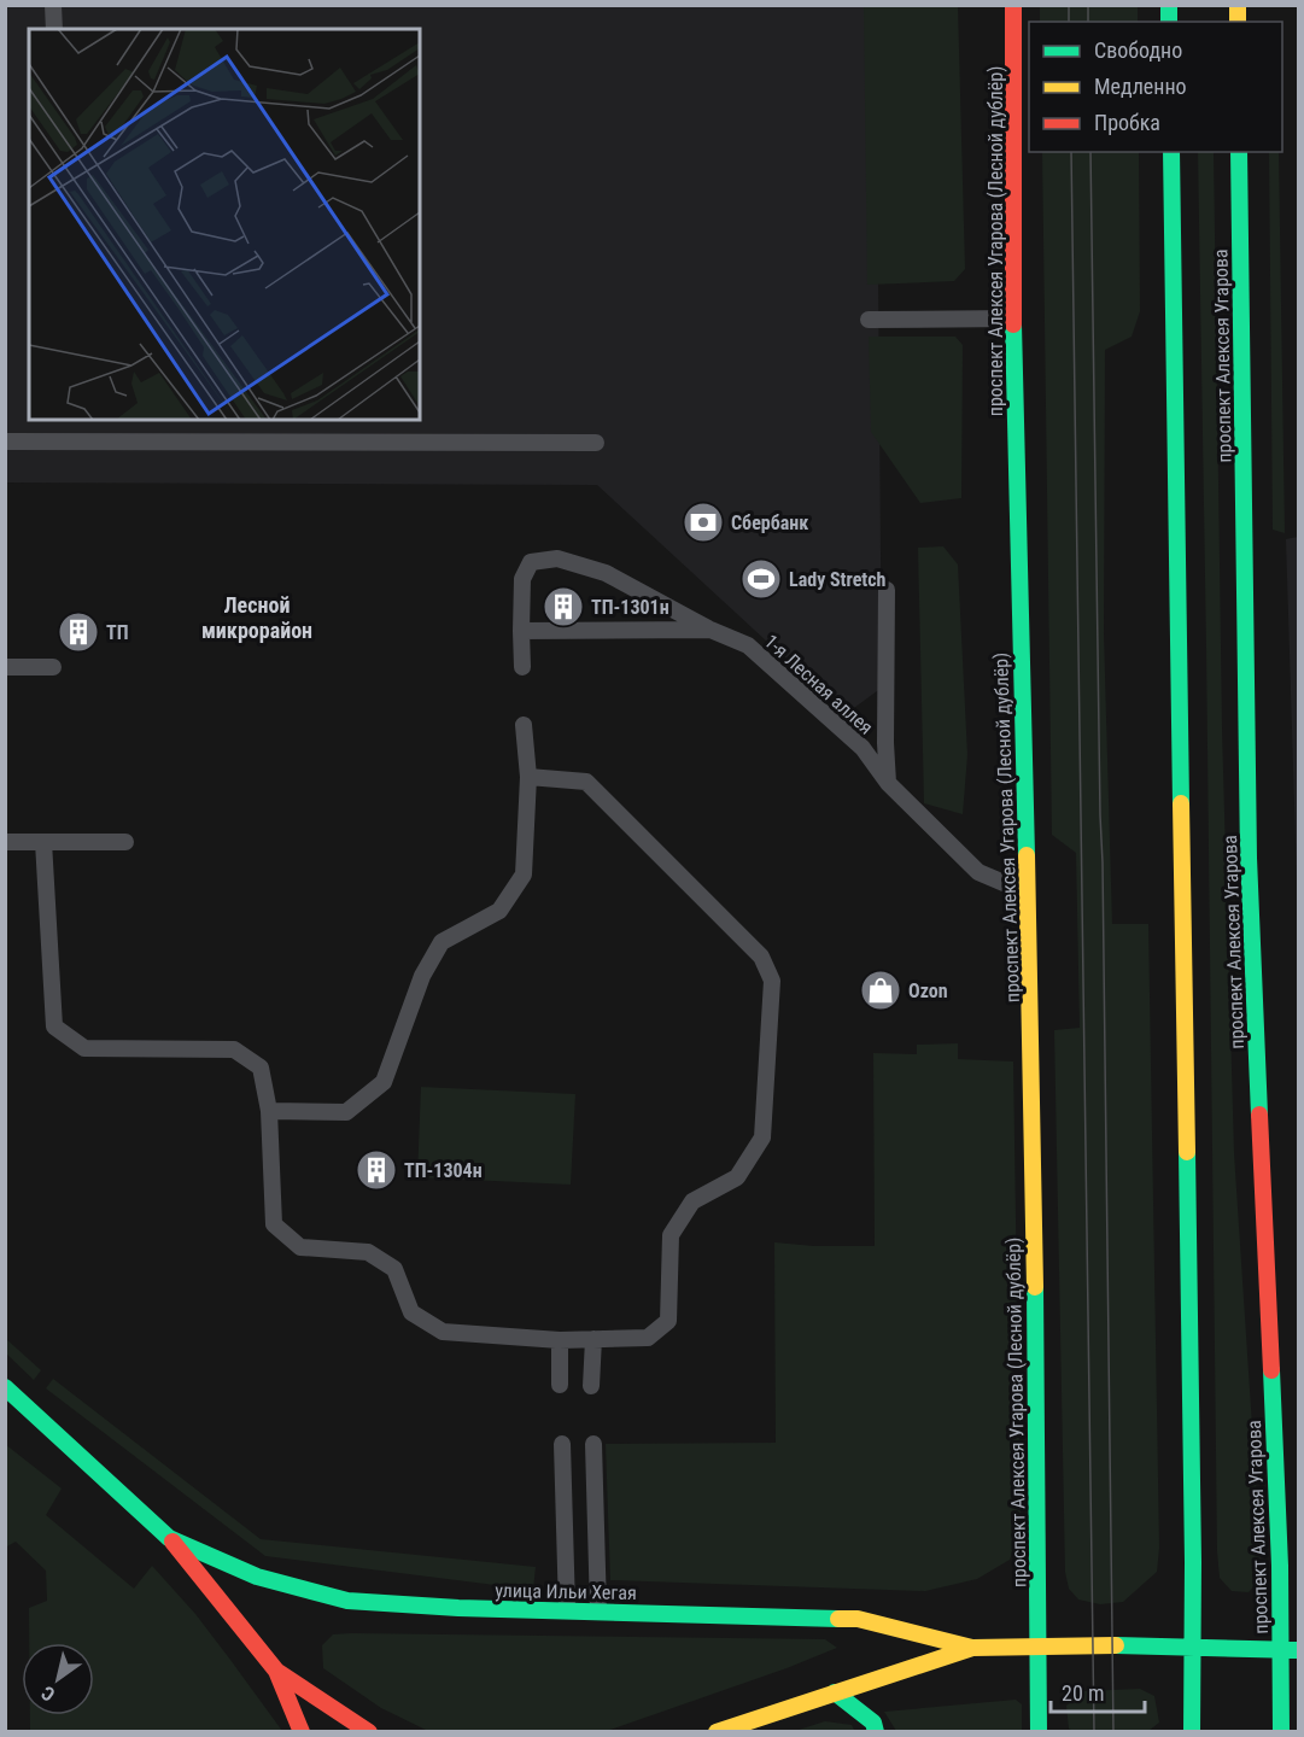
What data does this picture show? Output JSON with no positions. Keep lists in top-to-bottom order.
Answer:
{
  "streets": {
    "main road": ["проспект Алексея Угарова (Лесной дублёр)", "проспект Алексея Угарова", "улица Ильи Хегая"],
    "lane": ["1-я Лесная аллея"]
  },
  "crossings": [
    ["проспект Алексея Угарова (Лесной дублёр)", "1-я Лесная аллея"],
    ["проспект Алексея Угарова (Лесной дублёр)", "улица Ильи Хегая"],
    ["проспект Алексея Угарова", "улица Ильи Хегая"]
  ],
  "districts": ["Лесной микрорайон"],
  "places": {
    "bank": ["Сбербанк"],
    "sports": ["Lady Stretch"],
    "building": ["ТП-1301н", "ТП", "ТП-1304н"],
    "shop": ["Ozon"]
  },
  "legend": ["Свободно", "Медленно", "Пробка"],
  "scale_bar": "20 m",
  "north": "bottom left"
}
